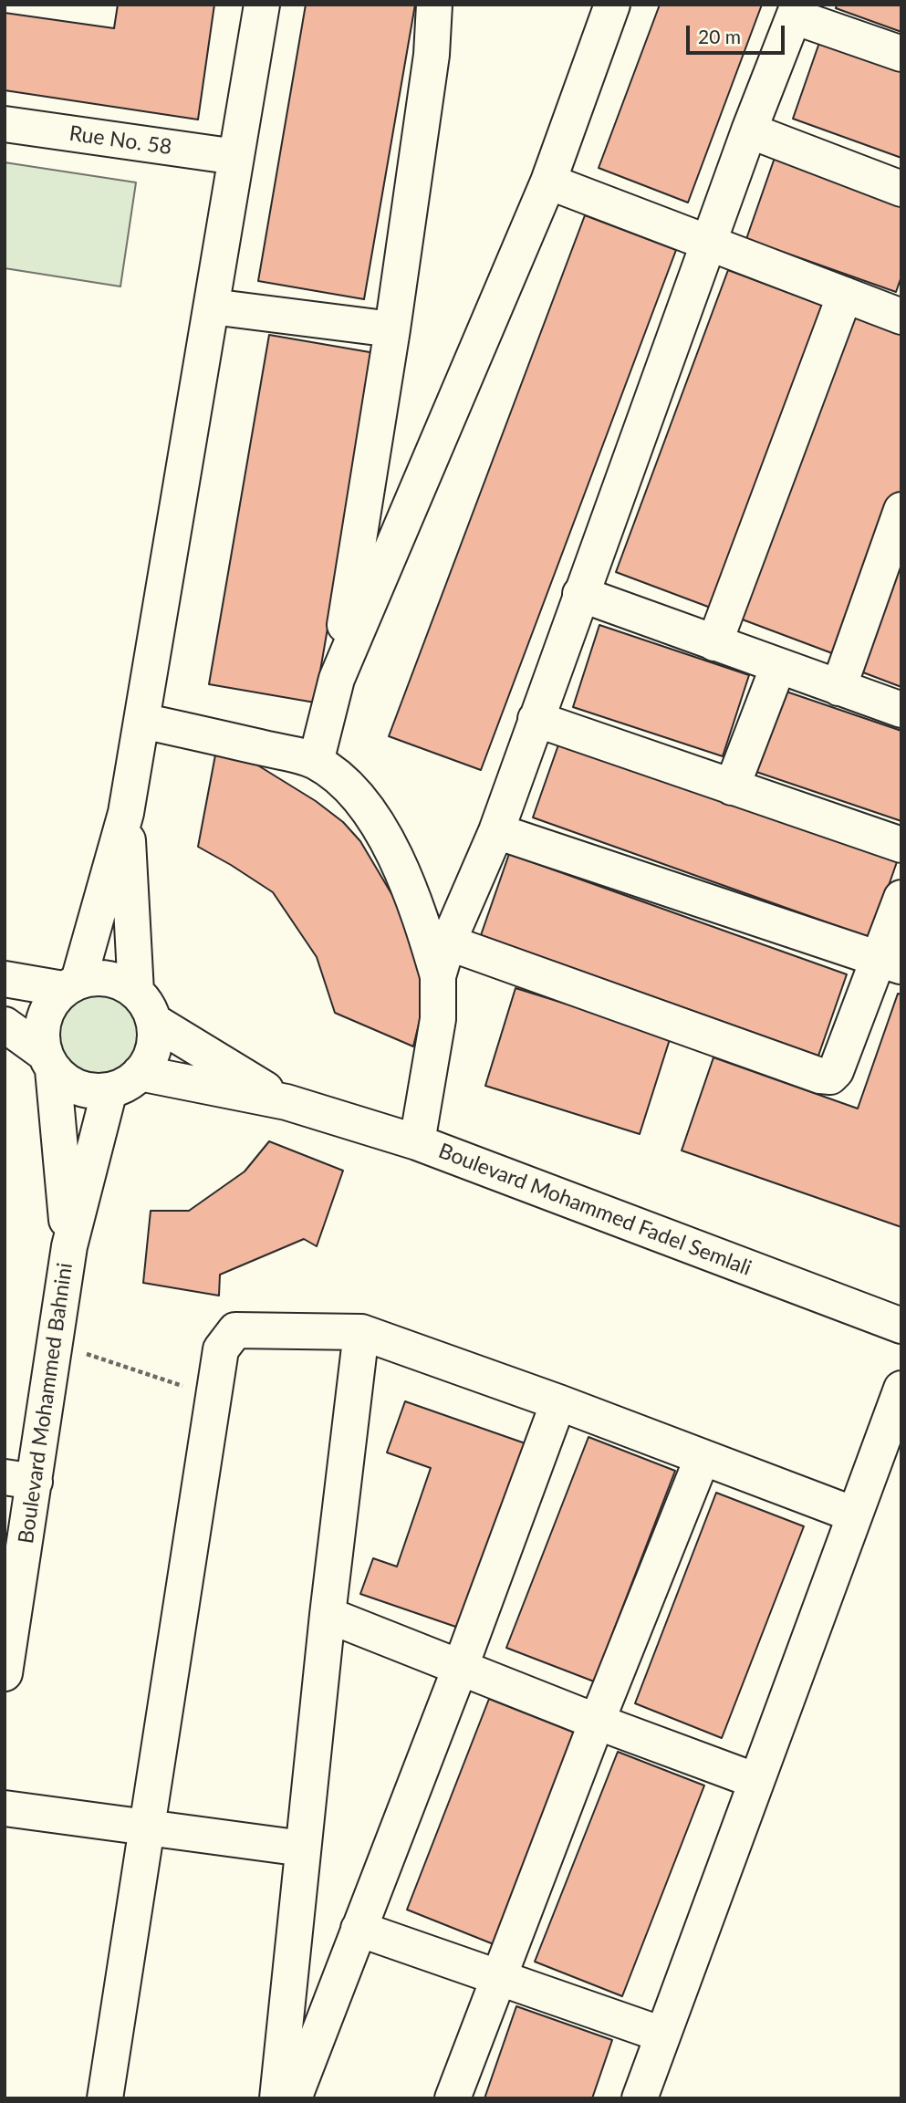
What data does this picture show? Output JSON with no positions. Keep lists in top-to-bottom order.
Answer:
{
  "streets": {
    "street": ["Rue No. 58", "Boulevard Mohammed Fadel Semlali", "Boulevard Mohammed Bahnini"]
  },
  "crossings": [
    ["Boulevard Mohammed Fadel Semlali", "Boulevard Mohammed Bahnini"]
  ],
  "scale_bar": "20 m"
}
